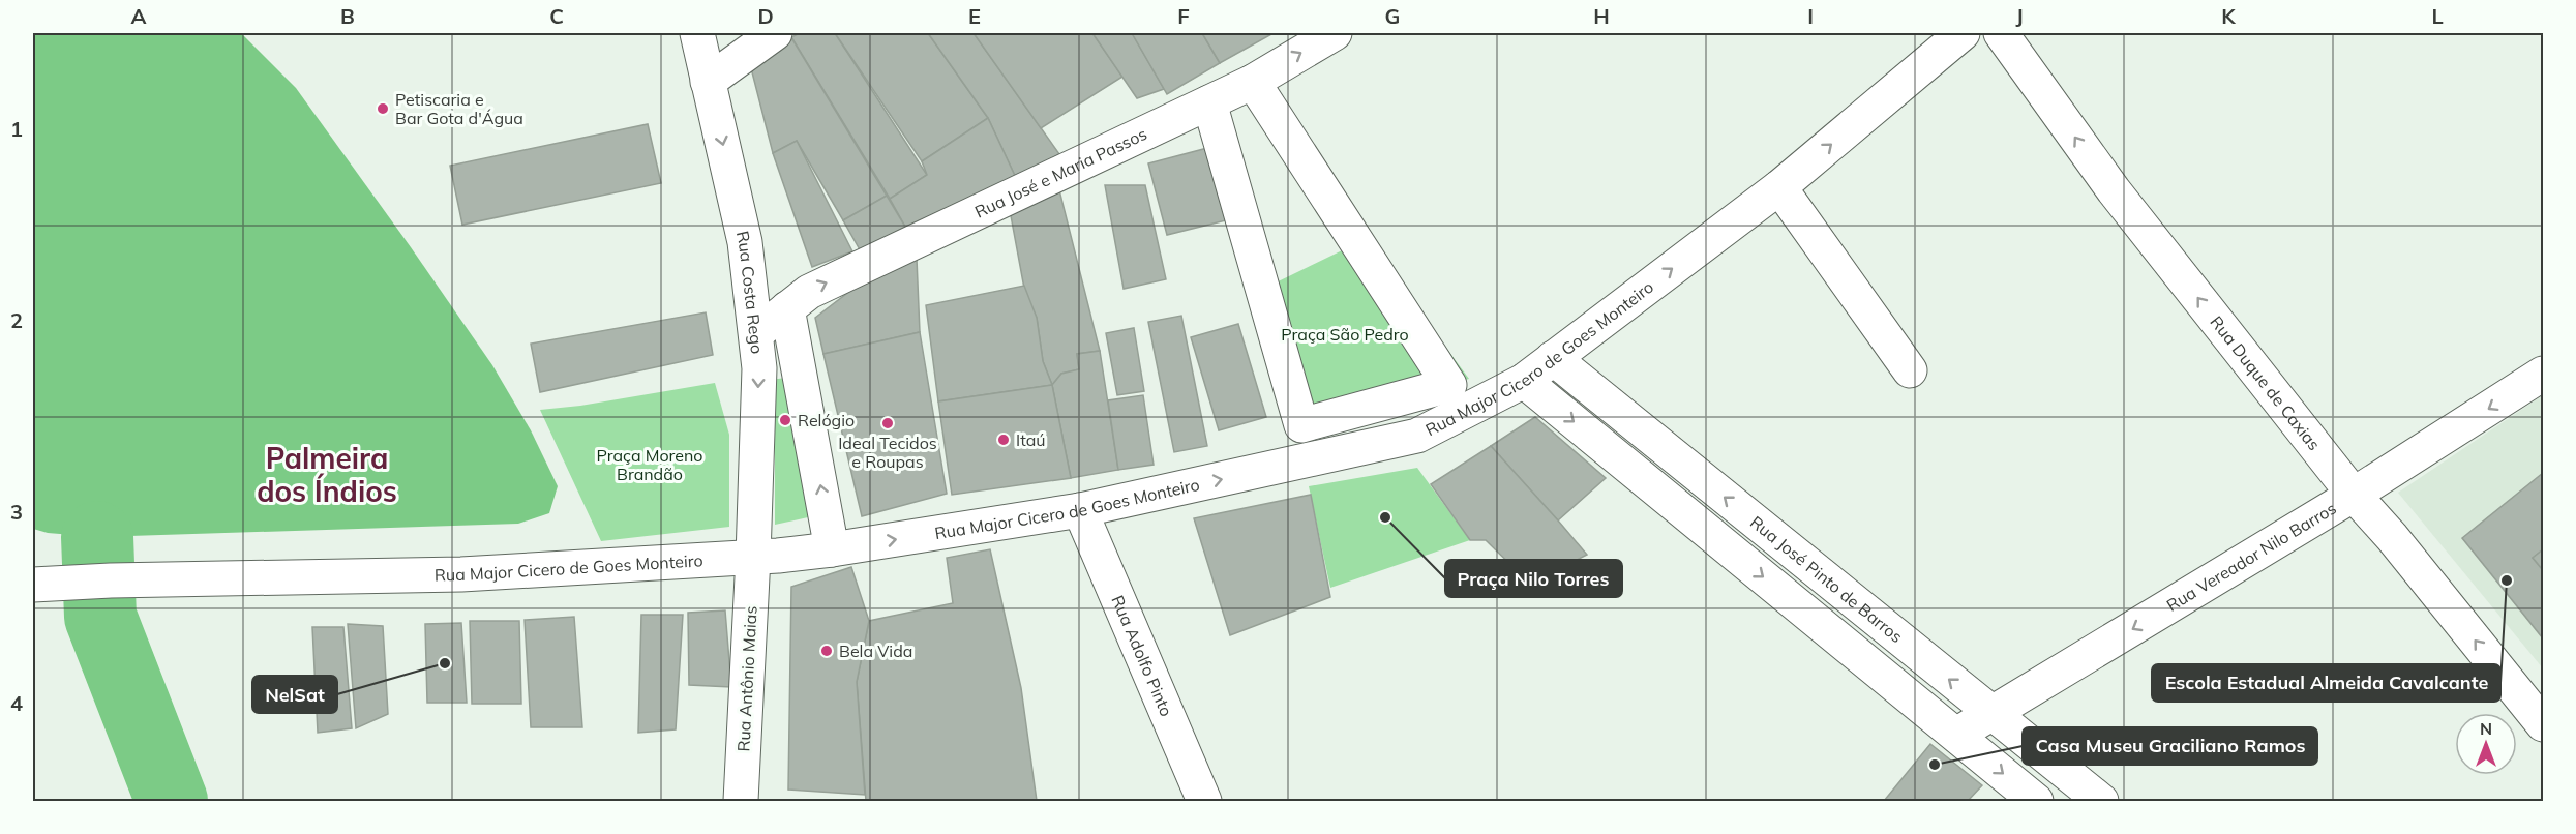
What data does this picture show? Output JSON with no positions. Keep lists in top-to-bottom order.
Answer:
{
  "streets": {
    "street": [
      "Rua José e Maria Passos",
      "Rua Costa Rego",
      "Rua Major Cicero de Goes Monteiro",
      "Rua Duque de Caxias",
      "Rua Vereador Nilo Barros",
      "Rua José Pinto de Barros",
      "Rua Adolfo Pinto",
      "Rua Antônio Maias"
    ]
  },
  "crossings": [
    ["Rua José e Maria Passos", "Rua Costa Rego"],
    ["Rua Costa Rego", "Rua Major Cicero de Goes Monteiro"],
    ["Rua Costa Rego", "Rua Antônio Maias"],
    ["Rua Major Cicero de Goes Monteiro", "Rua José Pinto de Barros"],
    ["Rua Major Cicero de Goes Monteiro", "Rua Adolfo Pinto"],
    ["Rua Major Cicero de Goes Monteiro", "Rua Antônio Maias"],
    ["Rua Duque de Caxias", "Rua Vereador Nilo Barros"],
    ["Rua Vereador Nilo Barros", "Rua José Pinto de Barros"]
  ],
  "one_way": [
    "Rua José e Maria Passos",
    "Rua Major Cicero de Goes Monteiro",
    "Rua Duque de Caxias",
    "Rua Vereador Nilo Barros"
  ],
  "districts": ["Palmeira dos Índios"],
  "parks": ["Praça São Pedro", "Praça Moreno Brandão"],
  "places": [
    "Petiscaria e Bar Gota d'Água",
    "Relógio",
    "Ideal Tecidos e Roupas",
    "Itaú",
    "Praça Nilo Torres",
    "Escola Estadual Almeida Cavalcante",
    "Bela Vida",
    "NelSat",
    "Casa Museu Graciliano Ramos"
  ],
  "north": "top",
  "grid": {
    "columns": [
      "A",
      "B",
      "C",
      "D",
      "E",
      "F",
      "G",
      "H",
      "I",
      "J",
      "K",
      "L"
    ],
    "rows": [
      "1",
      "2",
      "3",
      "4"
    ]
  }
}
